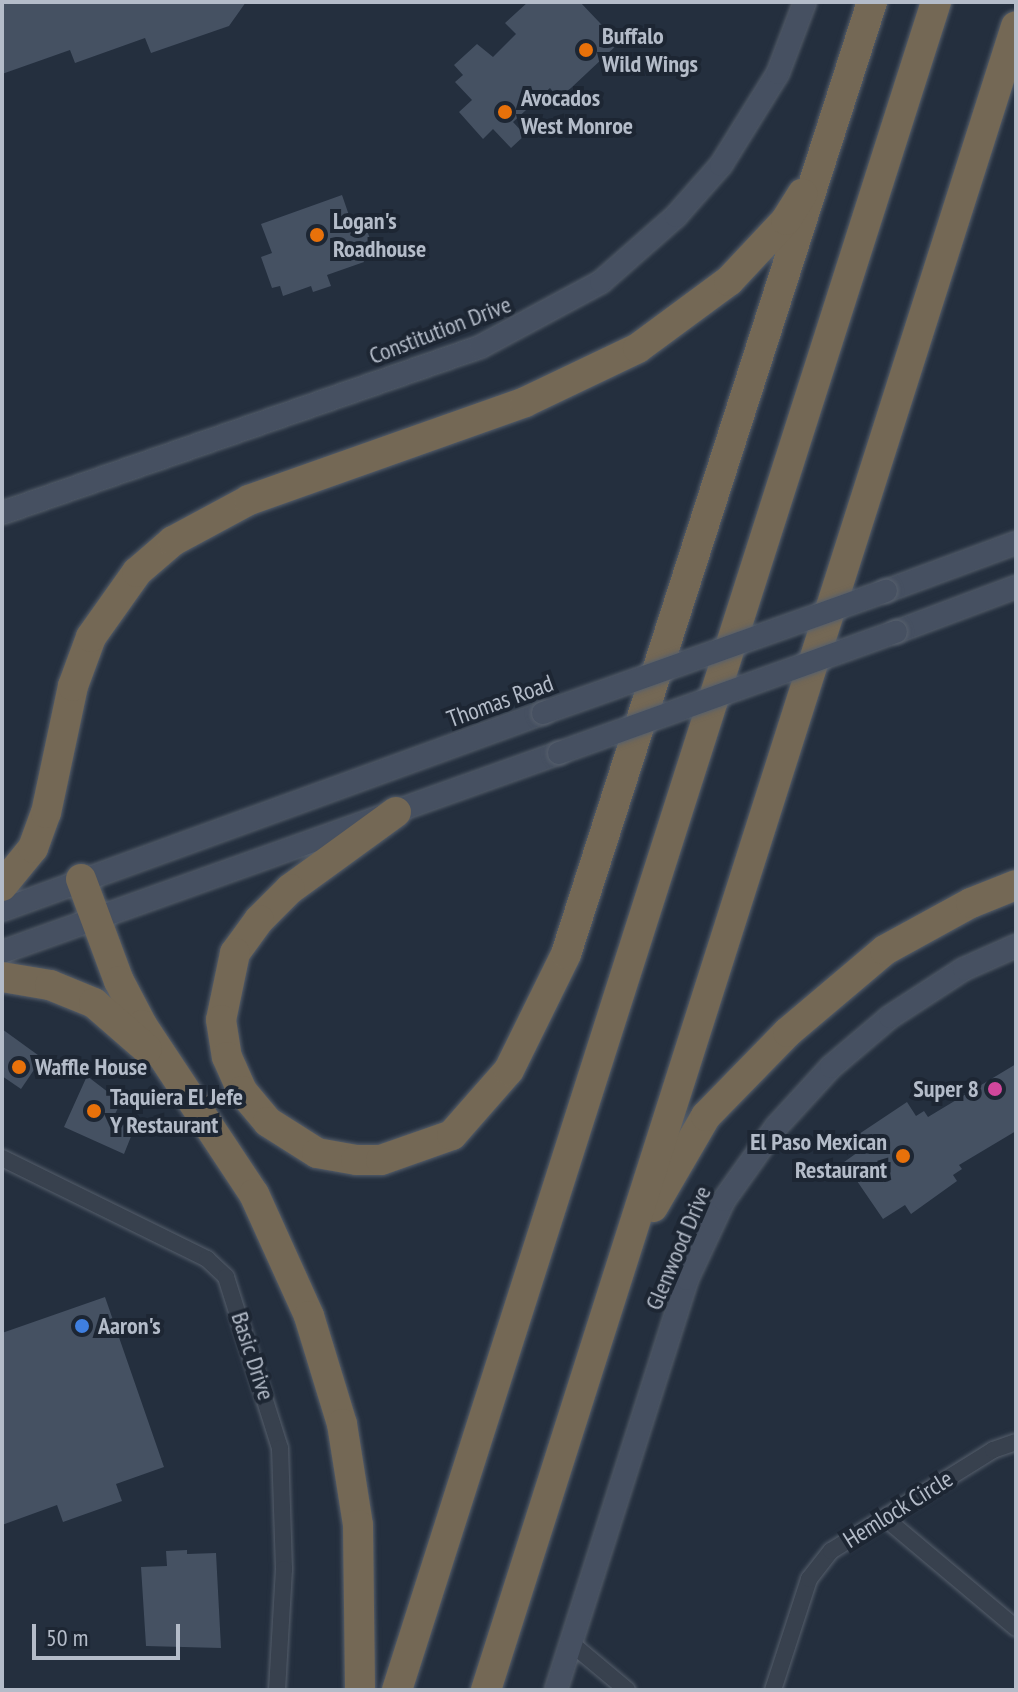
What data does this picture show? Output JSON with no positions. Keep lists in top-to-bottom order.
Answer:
{
  "streets": {
    "main road": ["Constitution Drive", "Thomas Road", "Glenwood Drive"],
    "street": ["Basic Drive", "Hemlock Circle"]
  },
  "places": [
    "Buffalo Wild Wings",
    "Avocados West Monroe",
    "Logan's Roadhouse",
    "Waffle House",
    "Super 8",
    "Taquiera El Jefe Y Restaurant",
    "El Paso Mexican Restaurant",
    "Aaron's"
  ],
  "scale_bar": "50 m"
}
